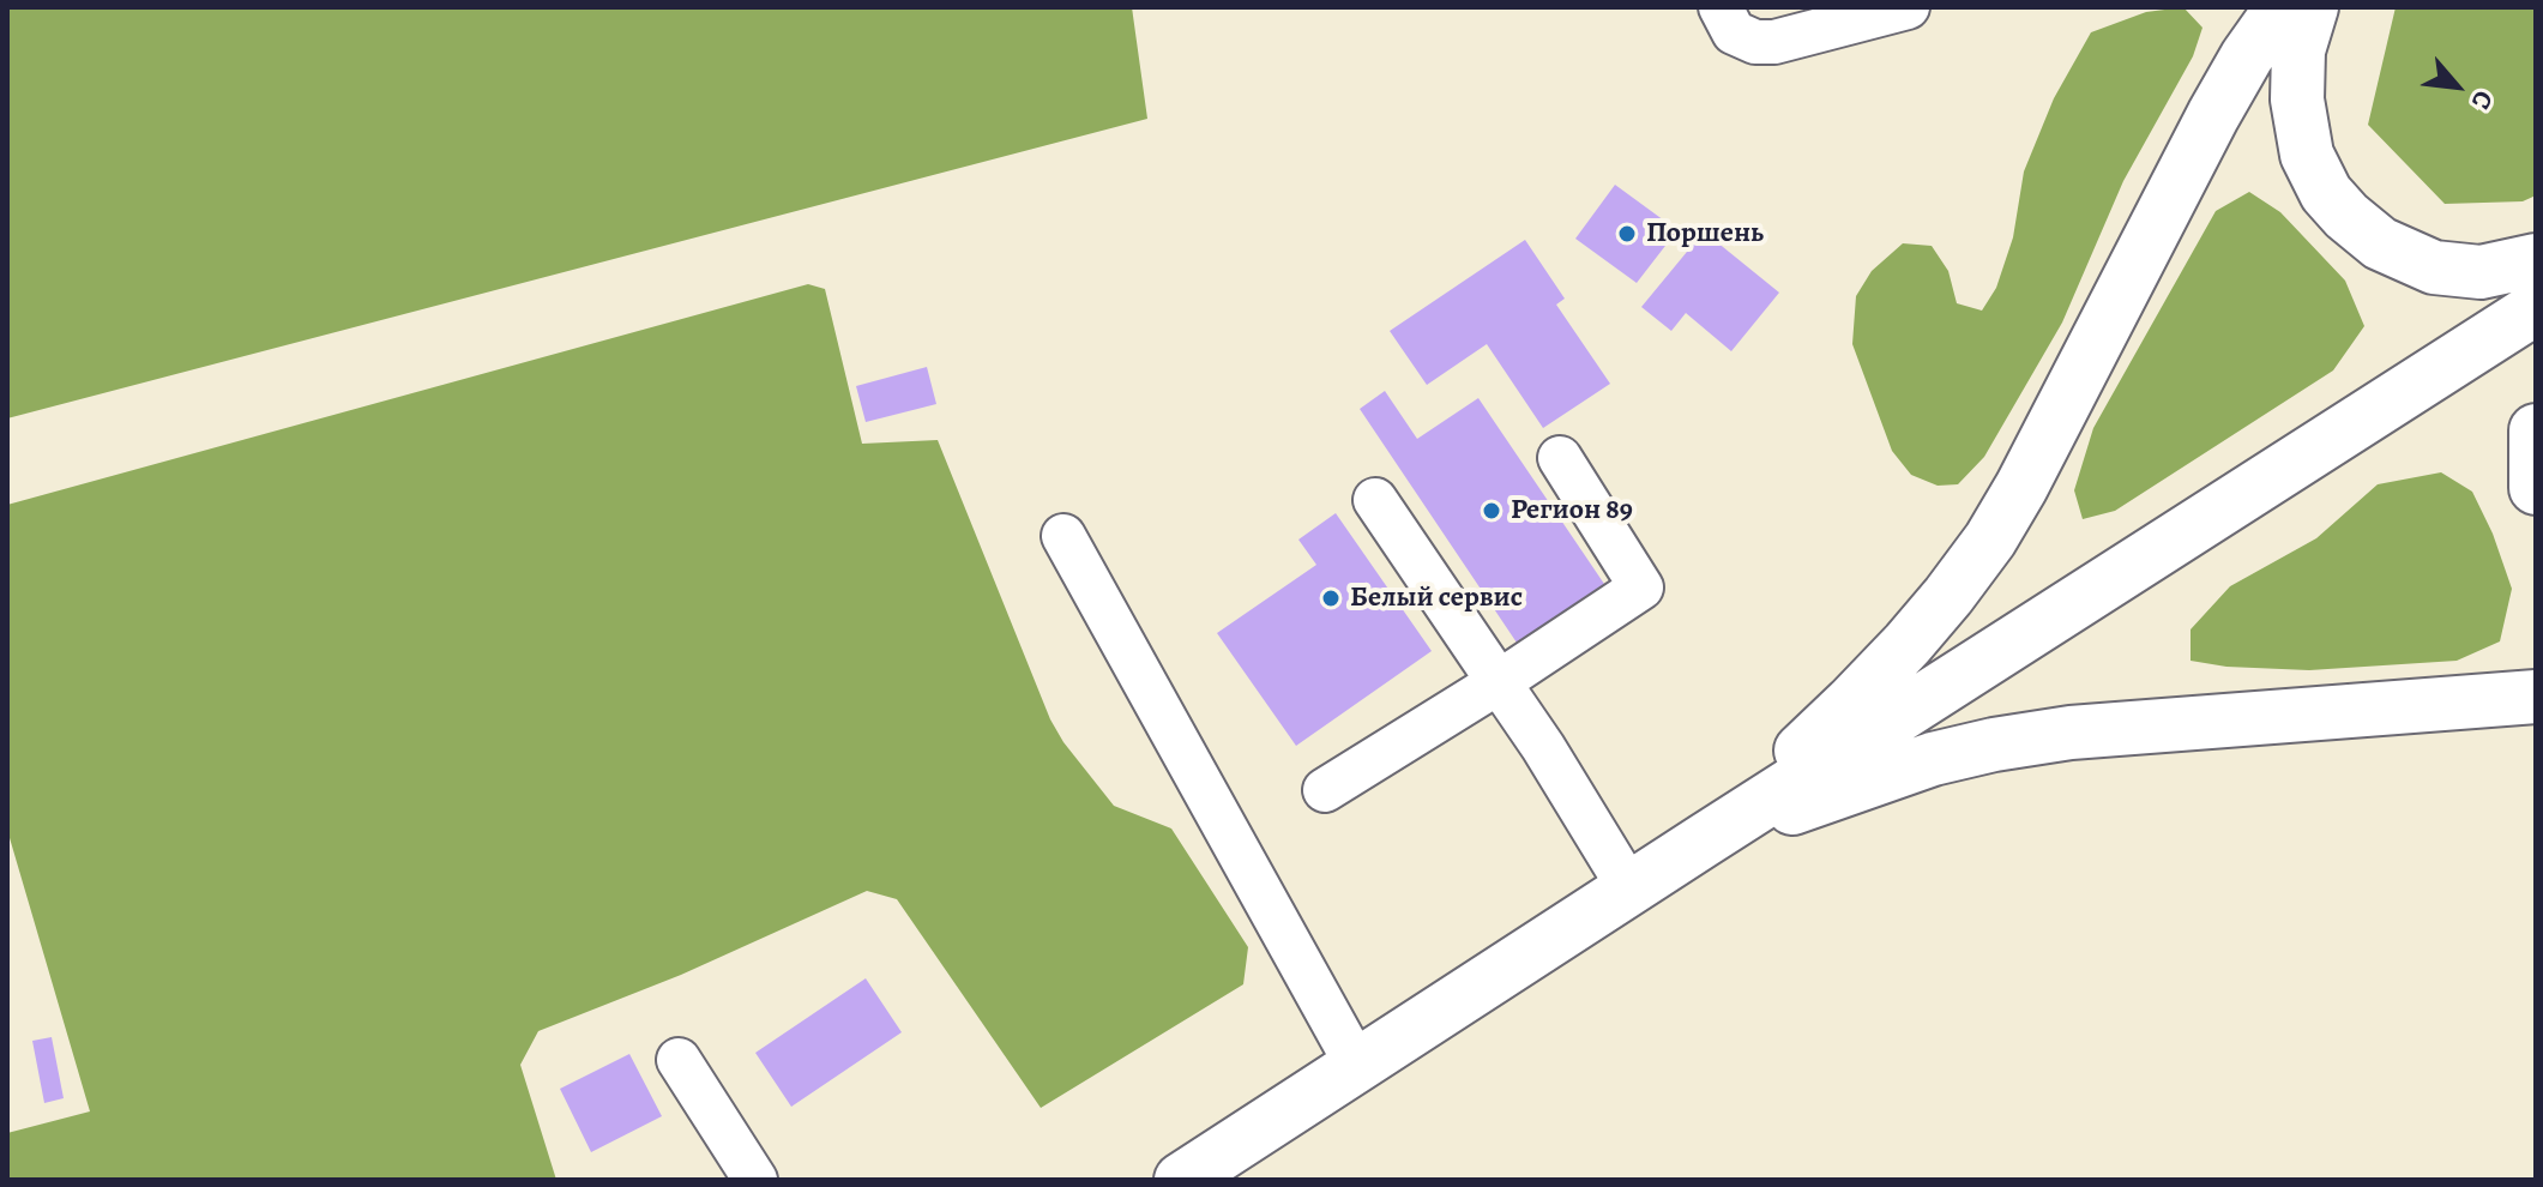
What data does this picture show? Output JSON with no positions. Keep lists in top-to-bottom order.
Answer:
{
  "places": ["Поршень", "Регион 89", "Белый сервис"],
  "north": "bottom right"
}
